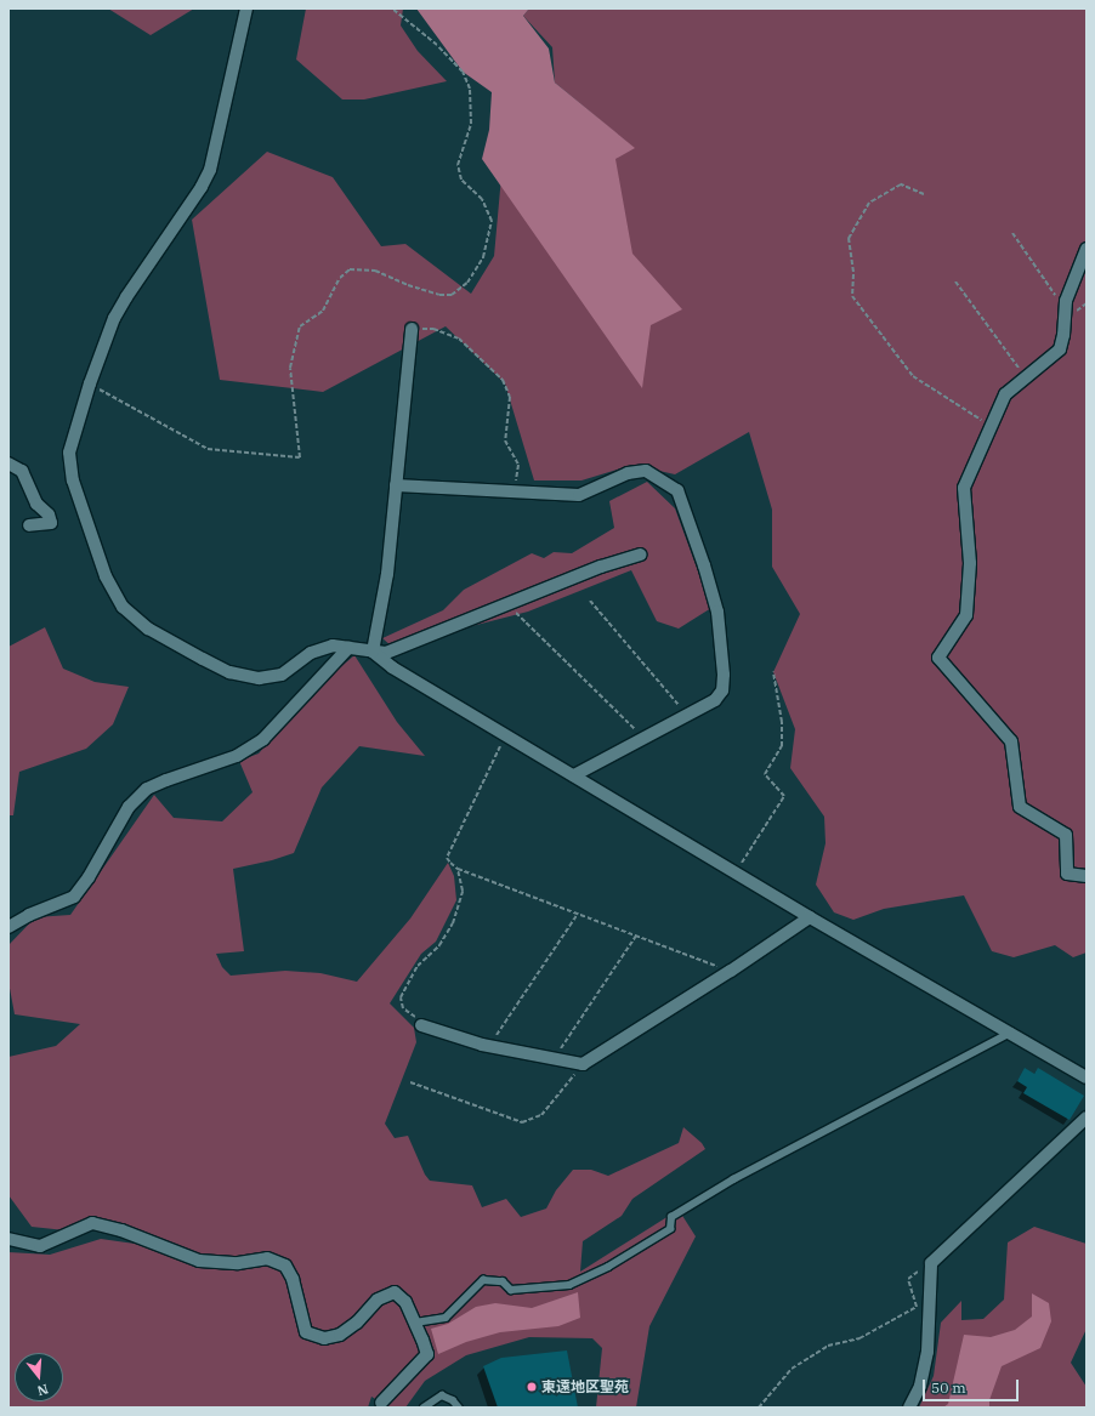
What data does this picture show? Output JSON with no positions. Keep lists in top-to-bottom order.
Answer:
{
  "places": ["東遠地区聖苑"],
  "scale_bar": "50 m",
  "north": "bottom"
}
